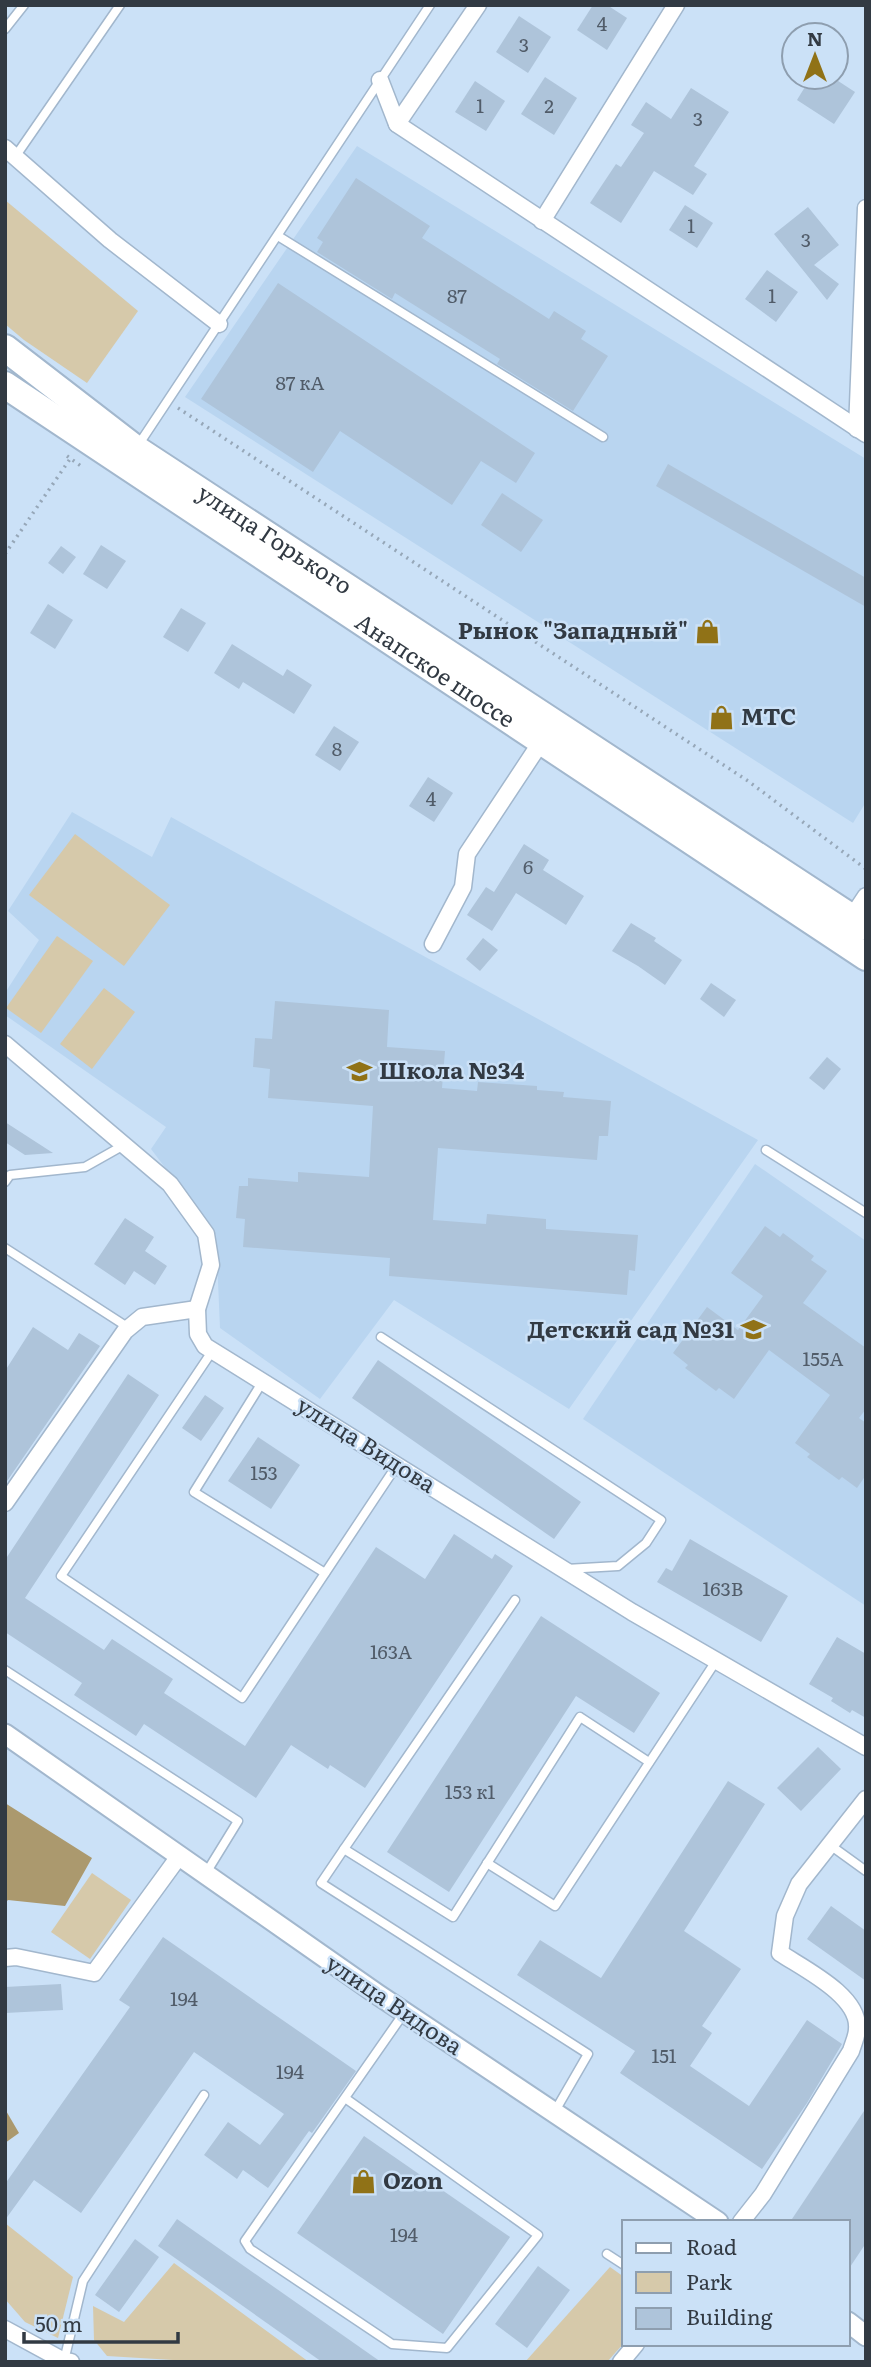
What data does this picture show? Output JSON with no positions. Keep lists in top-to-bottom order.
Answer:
{
  "streets": {
    "highway": ["улица Горького", "Анапское шоссе"],
    "street": ["улица Видова"]
  },
  "crossings": [
    ["улица Горького", "Анапское шоссе"]
  ],
  "places": {
    "shop": ["Рынок \"Западный\"", "МТС", "Ozon"],
    "school or university": ["Школа №34", "Детский сад №31"]
  },
  "house_numbers": [
    "4",
    "3",
    "1",
    "2",
    "3",
    "1",
    "3",
    "87",
    "1",
    "87 кА",
    "8",
    "4",
    "6",
    "155А",
    "153",
    "163В",
    "163А",
    "153 к1",
    "194",
    "151",
    "194",
    "194"
  ],
  "legend": ["Road", "Park", "Building"],
  "scale_bar": "50 m",
  "north": "top"
}
